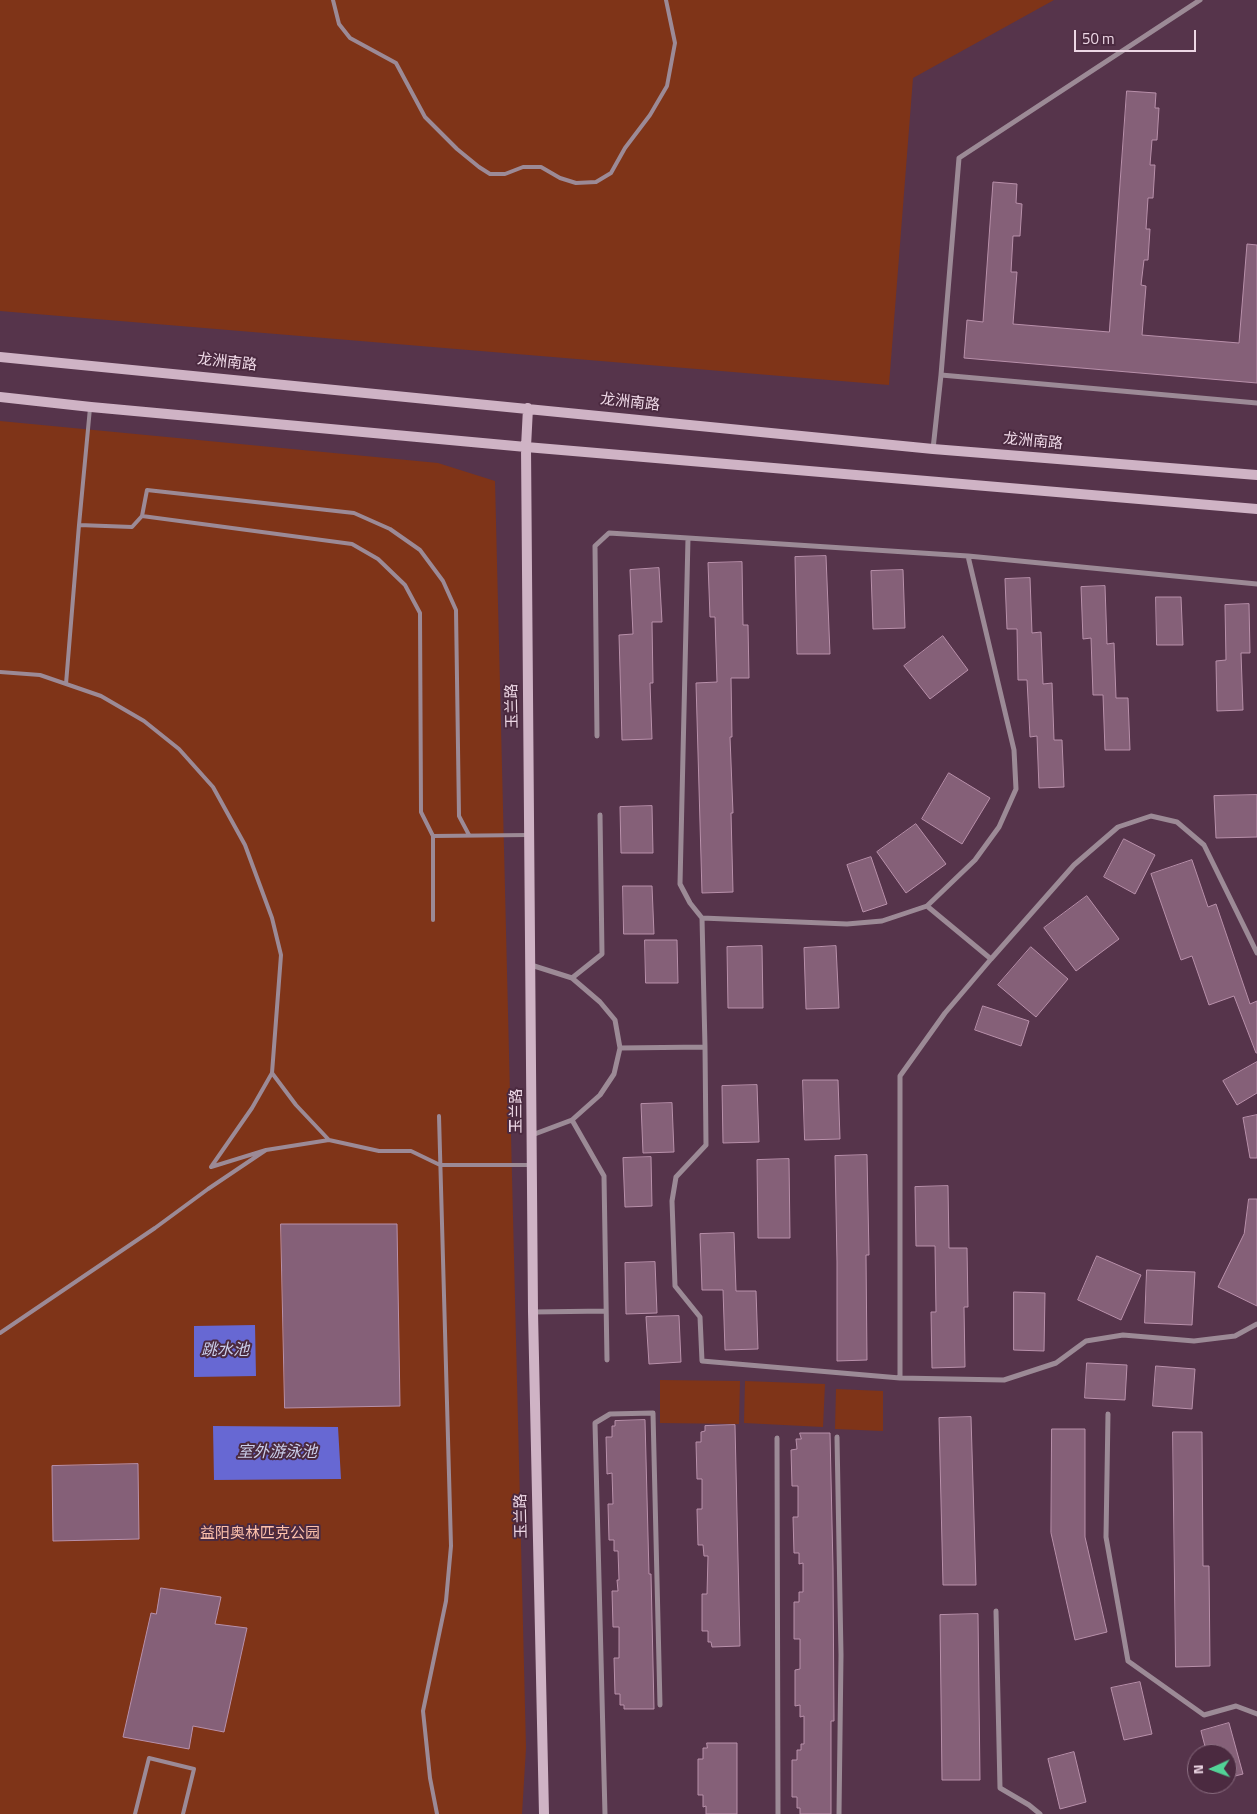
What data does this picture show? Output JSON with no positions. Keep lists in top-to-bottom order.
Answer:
{
  "streets": {
    "main road": ["龙洲南路", "玉兰路"]
  },
  "crossings": [
    ["龙洲南路", "玉兰路"]
  ],
  "water": ["跳水池", "室外游泳池"],
  "parks": ["益阳奥林匹克公园"],
  "scale_bar": "50 m",
  "north": "left"
}
